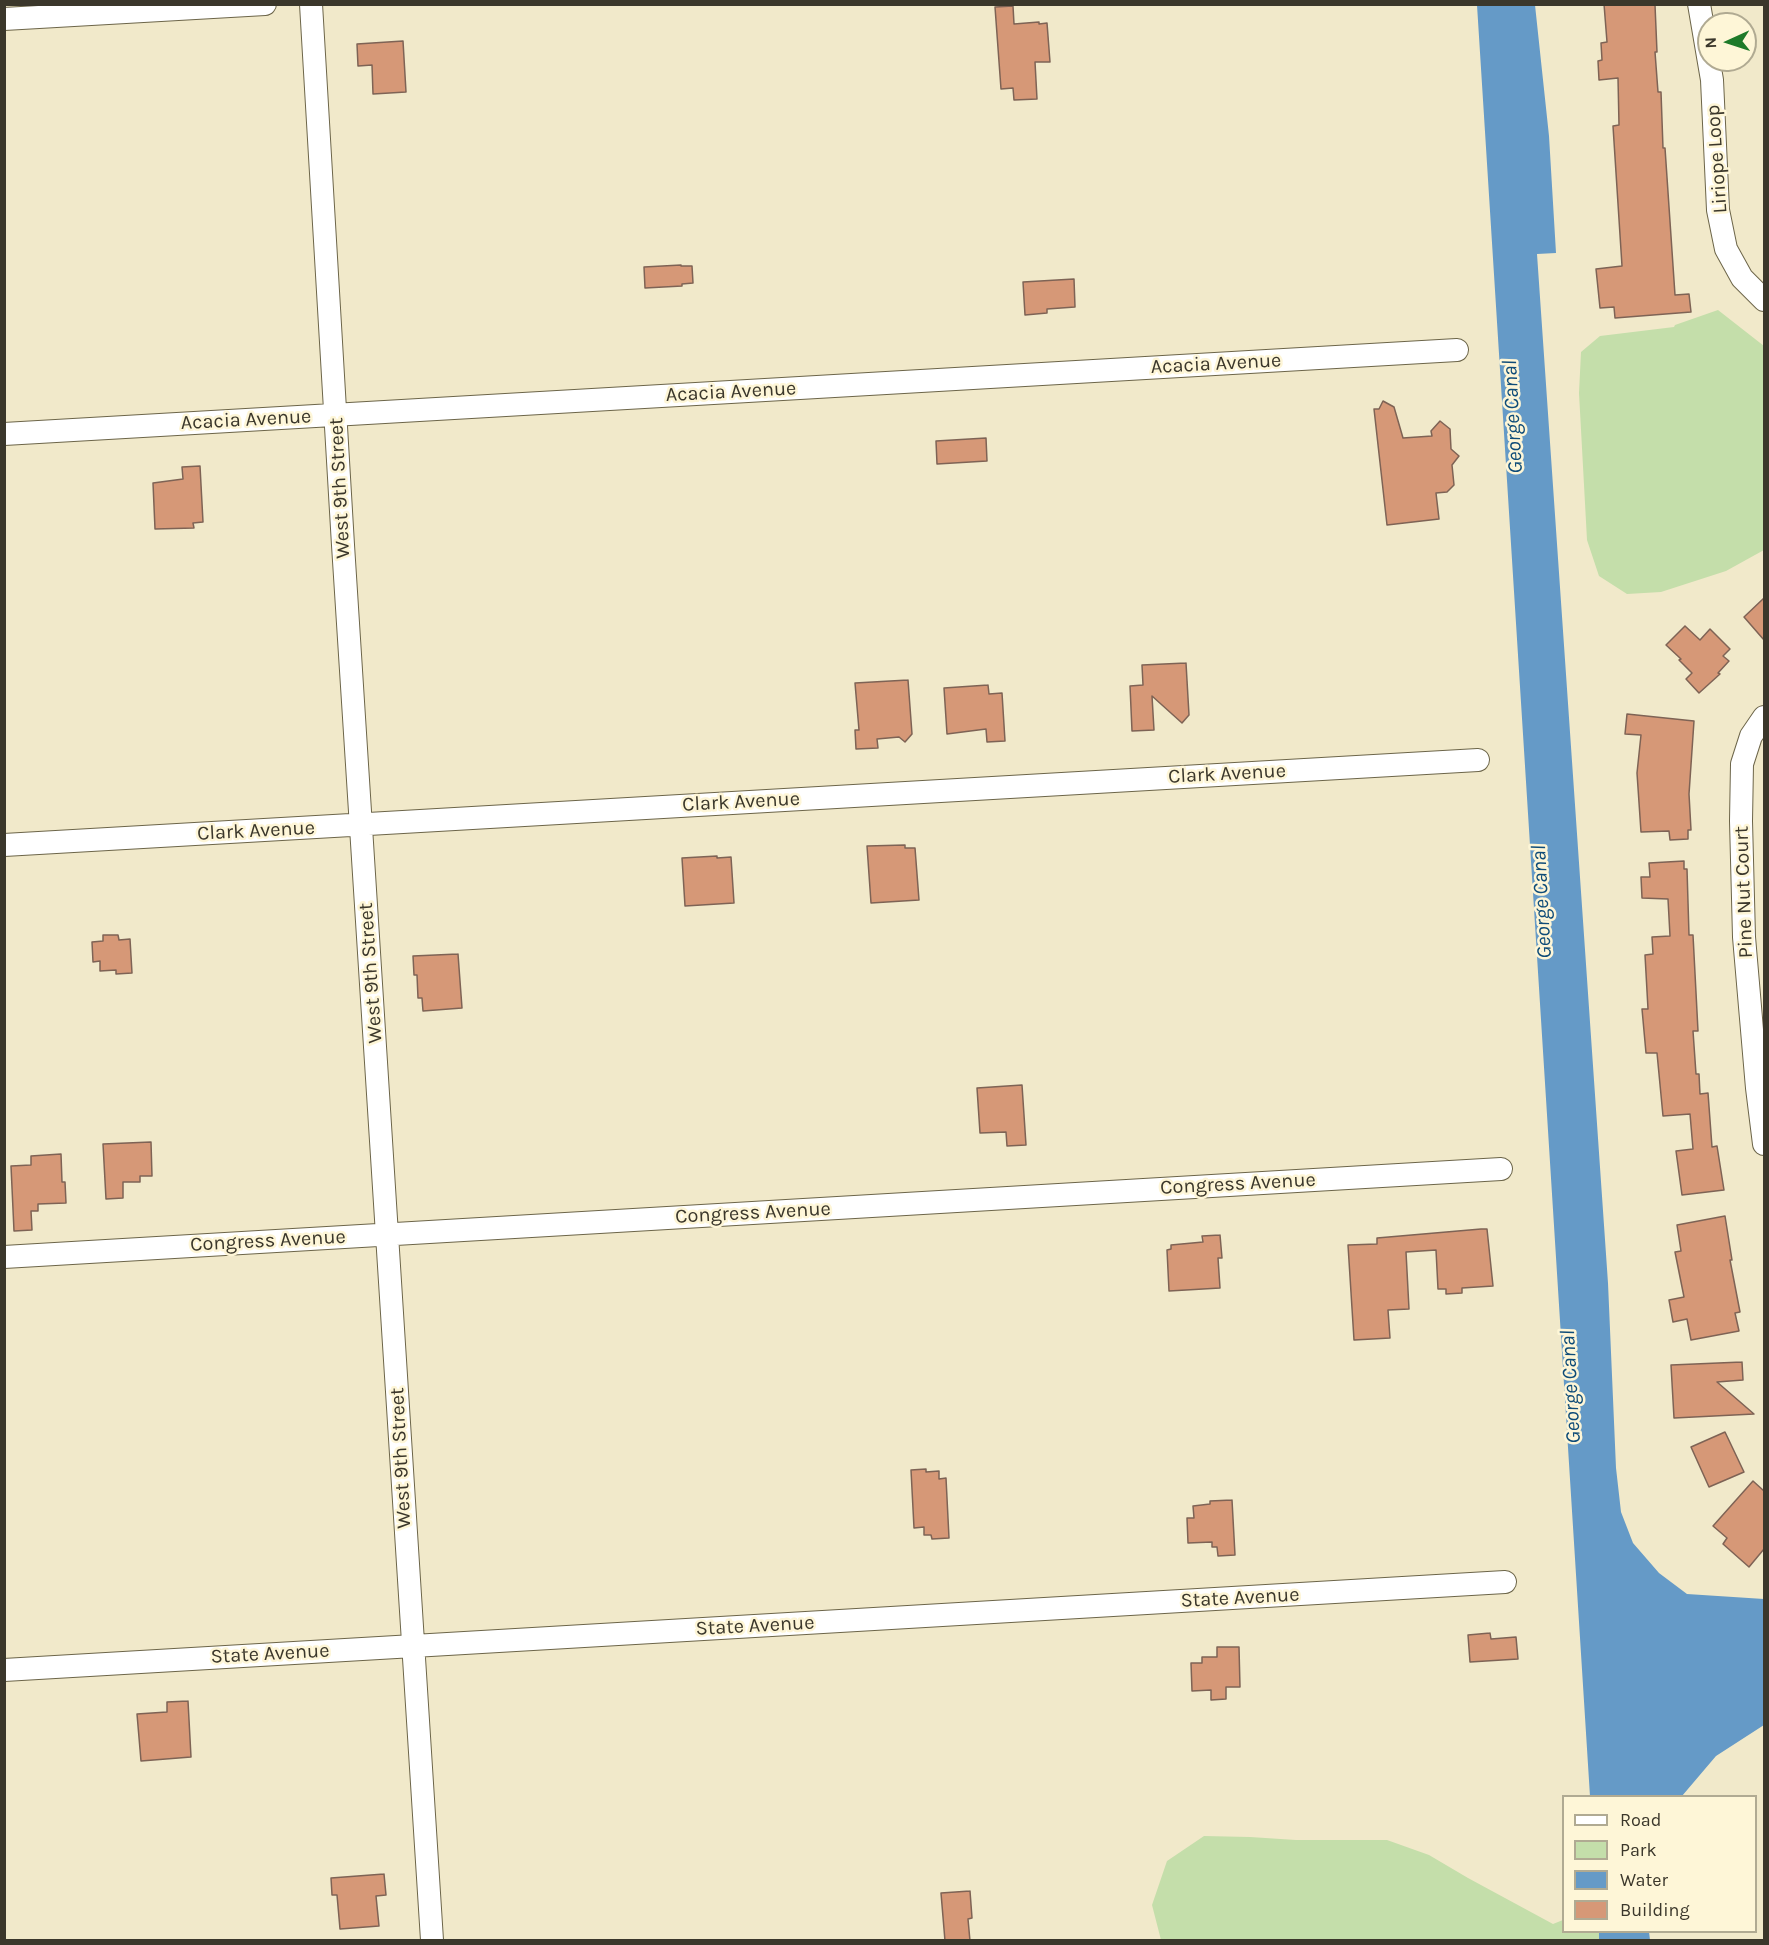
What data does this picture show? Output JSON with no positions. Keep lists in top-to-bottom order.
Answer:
{
  "streets": {
    "street": [
      "Liriope Loop",
      "Acacia Avenue",
      "West 9th Street",
      "Clark Avenue",
      "Pine Nut Court",
      "Congress Avenue",
      "State Avenue"
    ]
  },
  "crossings": [
    ["Acacia Avenue", "West 9th Street"],
    ["West 9th Street", "Clark Avenue"],
    ["West 9th Street", "Congress Avenue"],
    ["West 9th Street", "State Avenue"]
  ],
  "water": ["George Canal"],
  "legend": [
    "Road",
    "Park",
    "Water",
    "Building"
  ],
  "north": "left"
}
